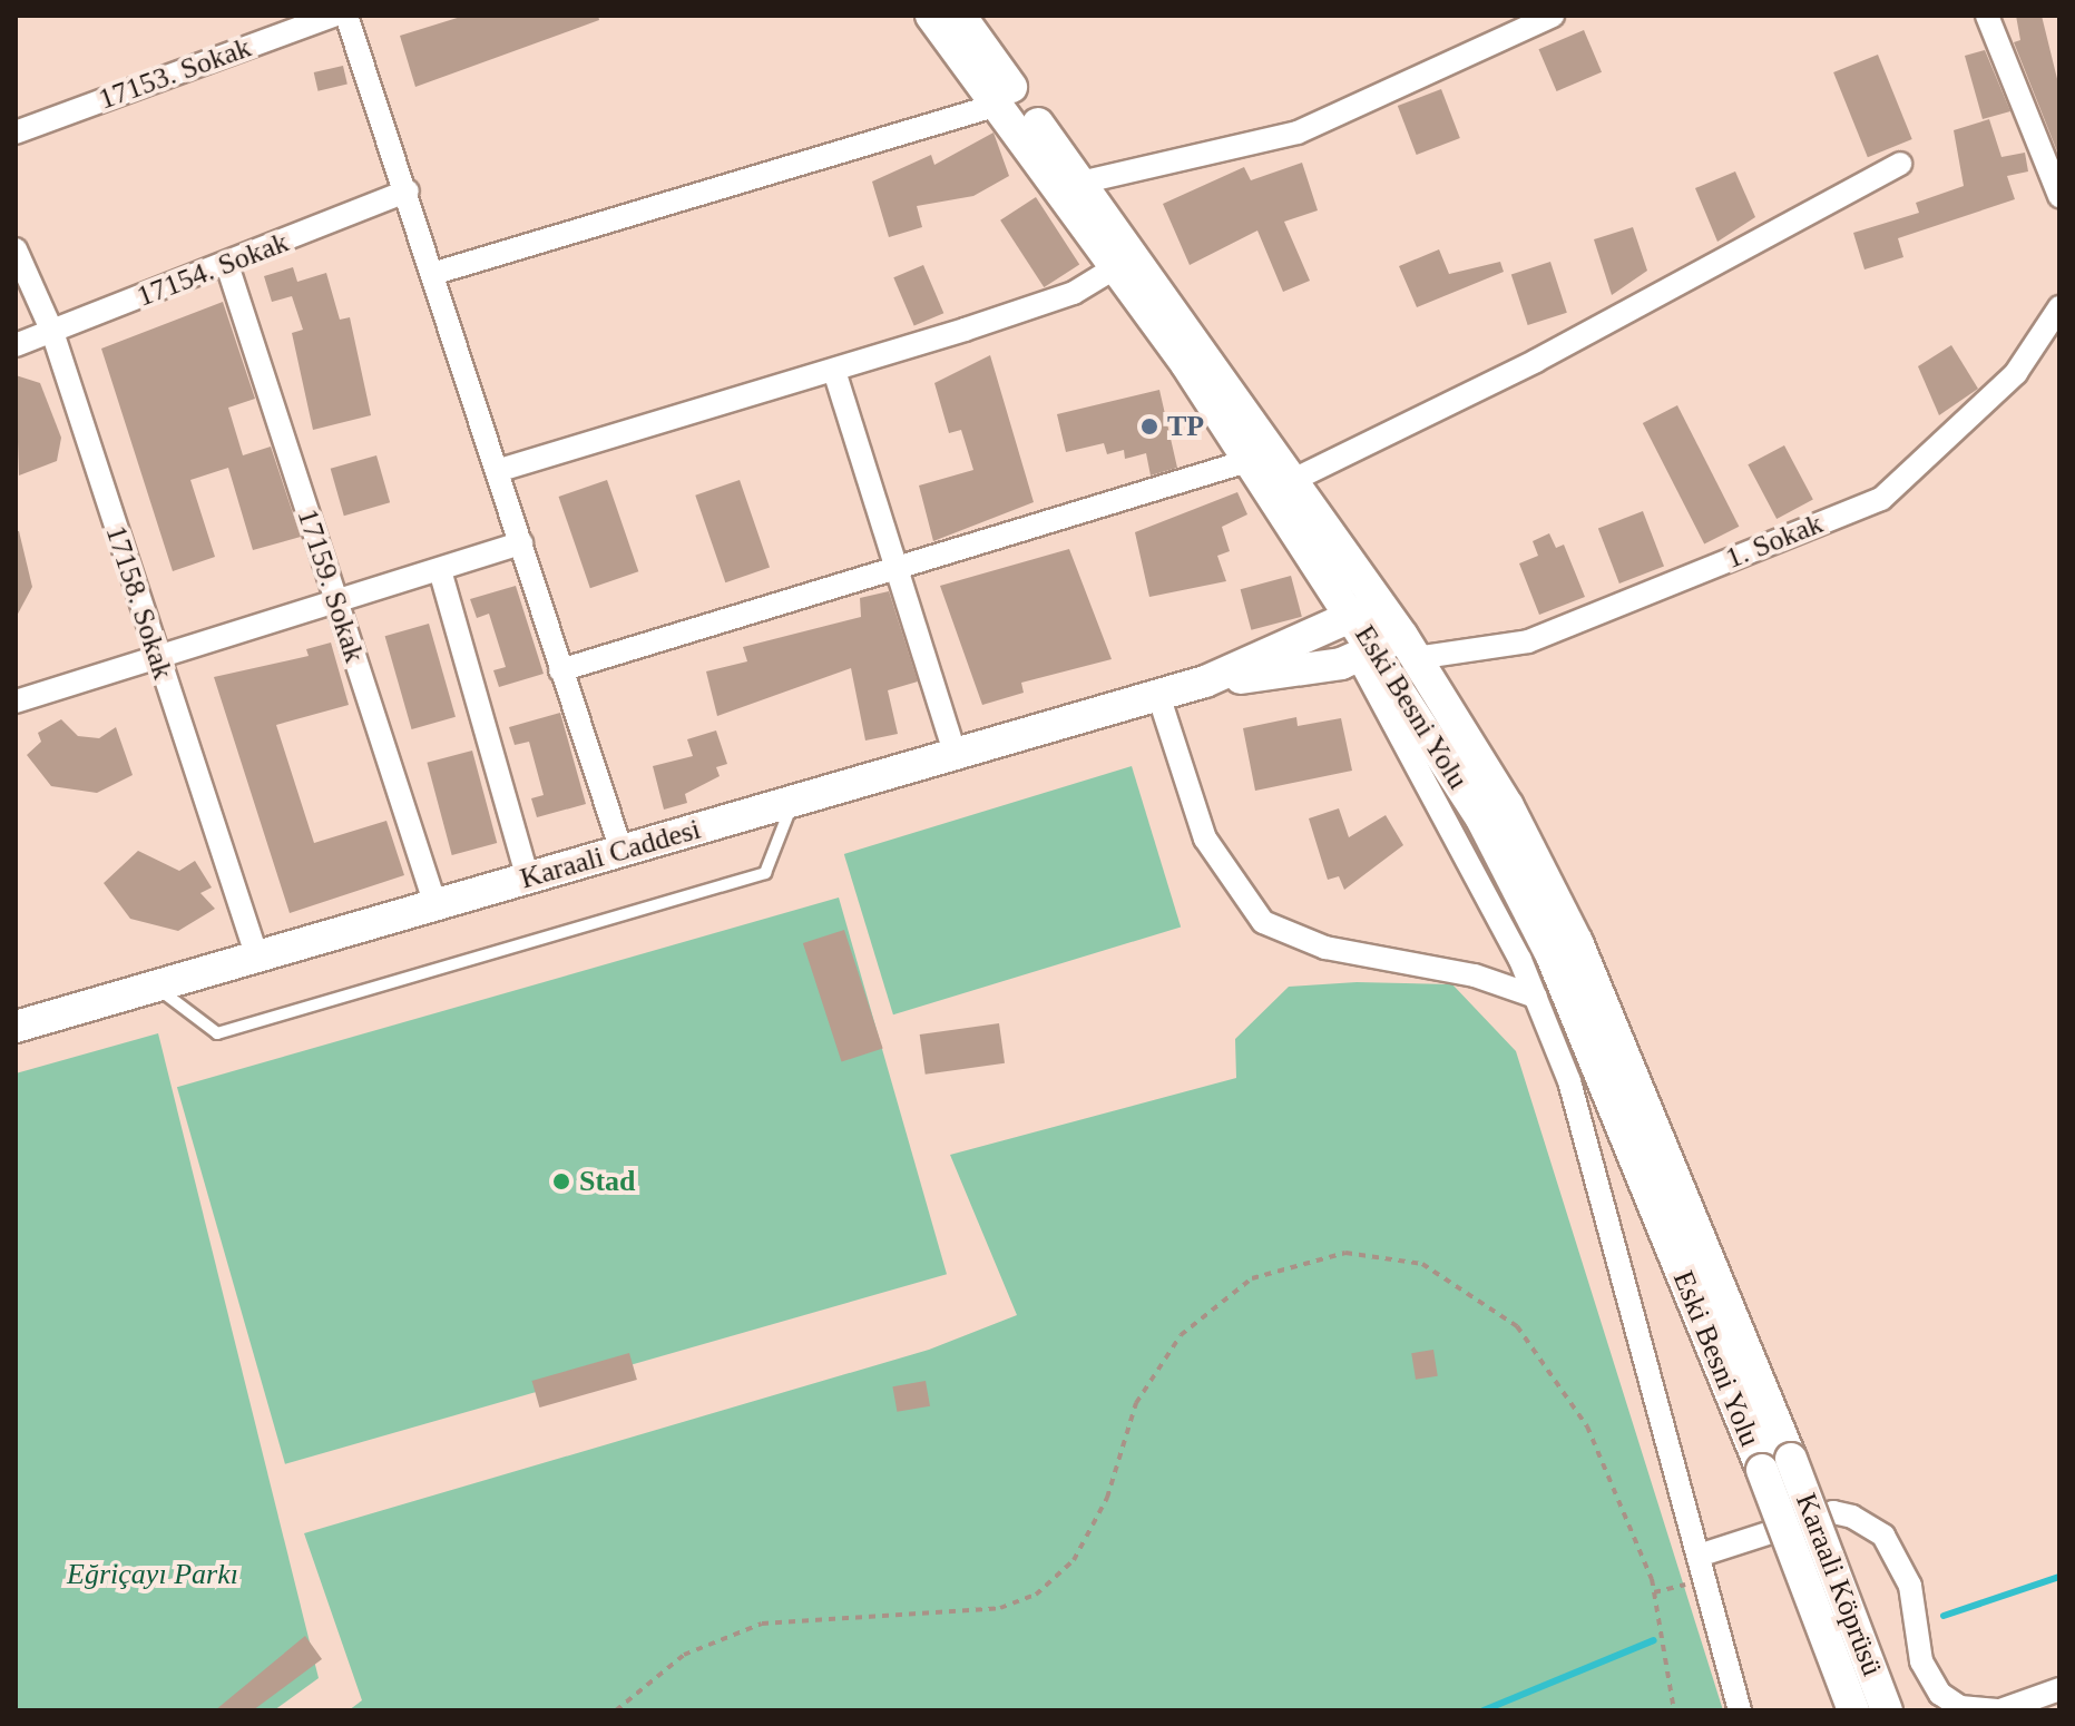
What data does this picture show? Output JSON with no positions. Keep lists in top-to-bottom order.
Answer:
{
  "streets": {
    "main road": ["Eski Besni Yolu", "Karaali Caddesi", "Karaali Köprüsü"],
    "street": [
      "17153. Sokak",
      "17154. Sokak",
      "1. Sokak",
      "17159. Sokak",
      "17158. Sokak"
    ]
  },
  "crossings": [
    ["17154. Sokak", "17159. Sokak"],
    ["17154. Sokak", "17158. Sokak"],
    ["1. Sokak", "Eski Besni Yolu"],
    ["17159. Sokak", "Karaali Caddesi"],
    ["17158. Sokak", "Karaali Caddesi"],
    ["Eski Besni Yolu", "Karaali Köprüsü"]
  ],
  "parks": ["Eğriçayı Parkı"],
  "places": ["TP", "Stad"]
}
